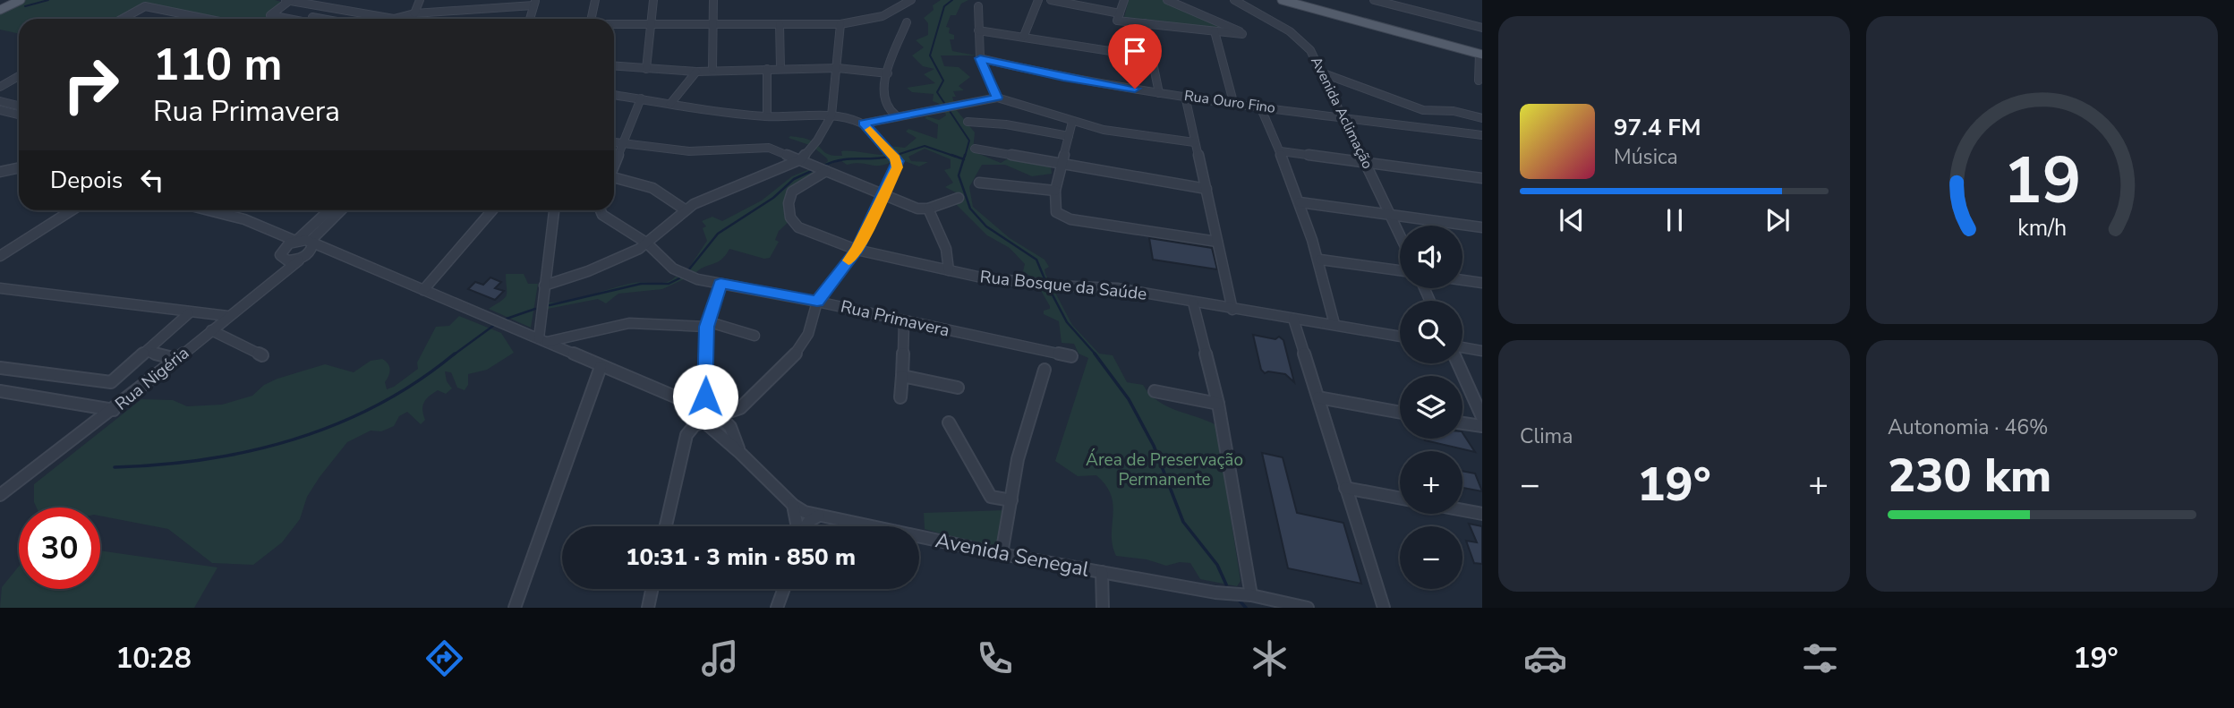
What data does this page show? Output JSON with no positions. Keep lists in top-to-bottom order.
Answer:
{
  "streets": {
    "street": [
      "Rua Ouro Fino",
      "Avenida Aclimação",
      "Rua Bosque da Saúde",
      "Rua Primavera",
      "Rua Nigéria",
      "Avenida Senegal"
    ]
  },
  "crossings": [
    ["Rua Ouro Fino", "Avenida Aclimação"],
    ["Rua Nigéria", "Avenida Senegal"]
  ],
  "parks": ["Área de Preservação Permanente"],
  "page": {
    "turn": ["110 m", "Rua Primavera"],
    "song": ["97.4 FM", "Música"],
    "then": "Depois",
    "map_buttons": ["+", "−"],
    "tile": [
      "Clima",
      ["Autonomia · 46%", "230 km"]
    ],
    "heat": ["−", "19°", "+"],
    "limit": "30",
    "trip": "10:31 · 3 min · 850 m",
    "tabs": ["10:28", "19°"],
    "gauge": ["19", "km/h"]
  }
}
